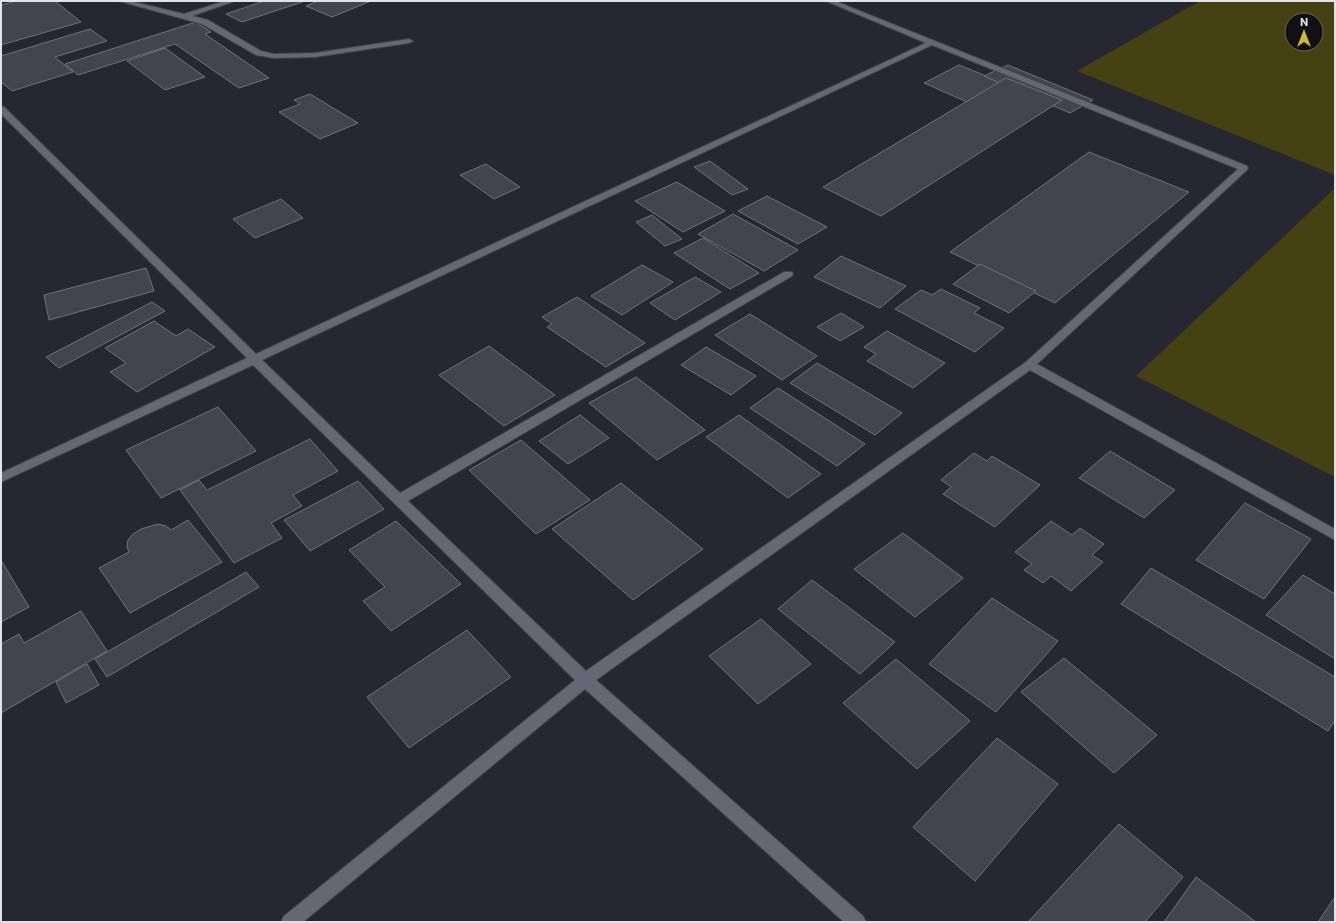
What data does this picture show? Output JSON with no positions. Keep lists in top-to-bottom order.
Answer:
{
  "north": "top"
}
